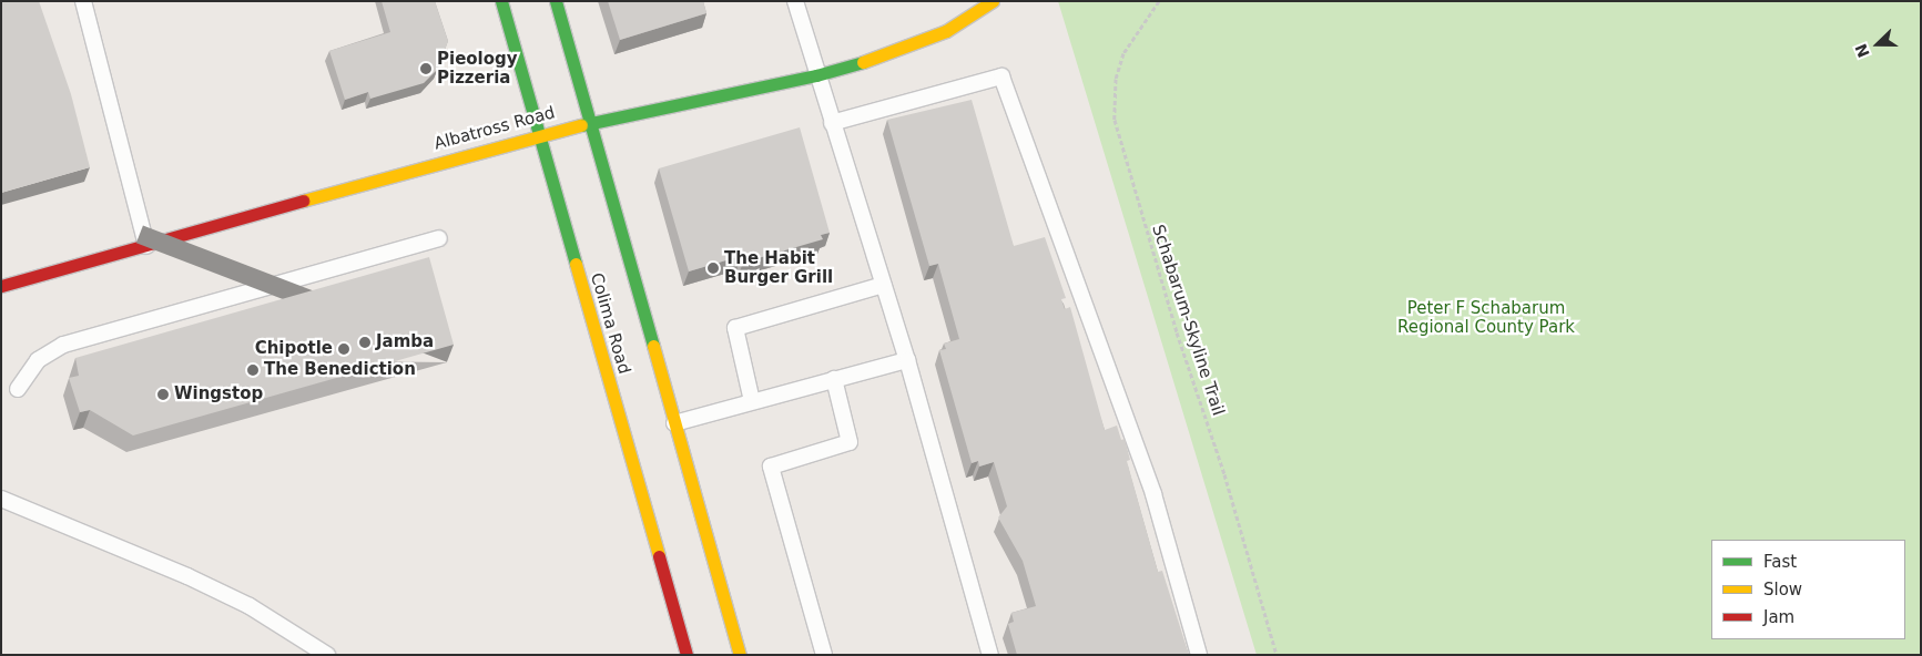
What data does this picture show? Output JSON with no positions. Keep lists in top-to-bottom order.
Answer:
{
  "streets": {
    "main road": ["Albatross Road", "Colima Road"],
    "path": ["Schabarum-Skyline Trail"]
  },
  "crossings": [
    ["Albatross Road", "Colima Road"]
  ],
  "parks": ["Peter F Schabarum Regional County Park"],
  "places": [
    "Pieology Pizzeria",
    "The Habit Burger Grill",
    "Jamba",
    "Chipotle",
    "The Benediction",
    "Wingstop"
  ],
  "legend": ["Fast", "Slow", "Jam"],
  "north": "left"
}
